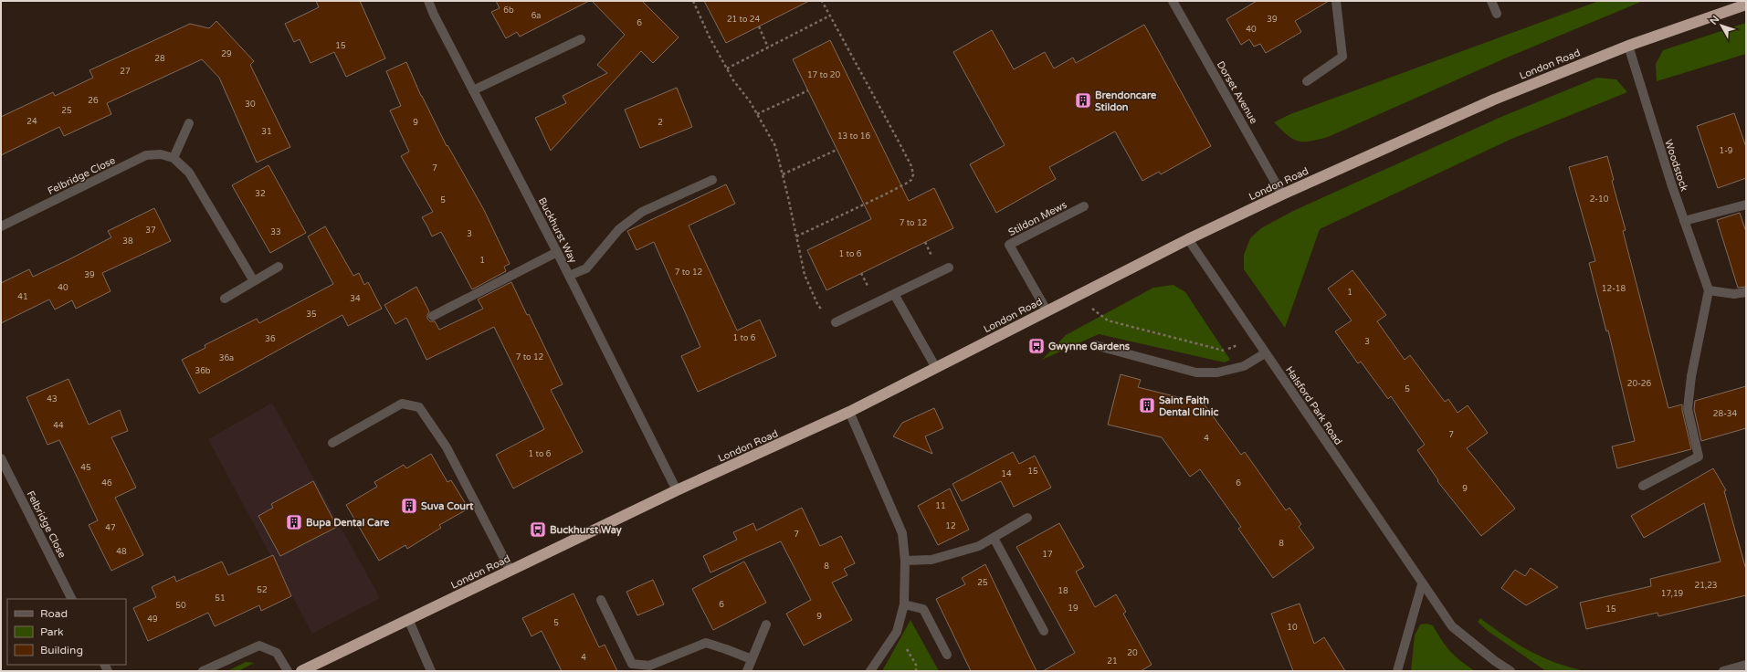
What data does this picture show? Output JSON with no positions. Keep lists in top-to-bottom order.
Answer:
{
  "streets": {
    "highway": ["London Road"],
    "street": [
      "Dorset Avenue",
      "Woodstock",
      "Felbridge Close",
      "Stildon Mews",
      "Buckhurst Way",
      "Halsford Park Road"
    ]
  },
  "crossings": [
    ["London Road", "Dorset Avenue"],
    ["London Road", "Woodstock"],
    ["London Road", "Stildon Mews"],
    ["London Road", "Buckhurst Way"],
    ["London Road", "Halsford Park Road"]
  ],
  "places": {
    "building": [
      "Brendoncare Stildon",
      "Saint Faith Dental Clinic",
      "Suva Court",
      "Bupa Dental Care"
    ],
    "bus stop": ["Gwynne Gardens", "Buckhurst Way"]
  },
  "house_numbers": [
    "6b",
    "6a",
    "21 to 24",
    "39",
    "6",
    "40",
    "15",
    "29",
    "28",
    "27",
    "17 to 20",
    "26",
    "30",
    "25",
    "24",
    "9",
    "2",
    "31",
    "13 to 16",
    "1-9",
    "7",
    "32",
    "2-10",
    "5",
    "7 to 12",
    "37",
    "33",
    "3",
    "38",
    "1 to 6",
    "1",
    "7 to 12",
    "39",
    "40",
    "12-18",
    "1",
    "41",
    "34",
    "35",
    "1 to 6",
    "36",
    "3",
    "7 to 12",
    "36a",
    "36b",
    "20-26",
    "5",
    "43",
    "28-34",
    "44",
    "7",
    "4",
    "1 to 6",
    "45",
    "15",
    "14",
    "46",
    "6",
    "9",
    "11",
    "12",
    "47",
    "7",
    "8",
    "48",
    "17",
    "8",
    "25",
    "21,23",
    "52",
    "18",
    "17,19",
    "51",
    "6",
    "50",
    "19",
    "15",
    "9",
    "49",
    "5",
    "10",
    "20",
    "4",
    "21"
  ],
  "legend": ["Road", "Park", "Building"],
  "north": "top left"
}
